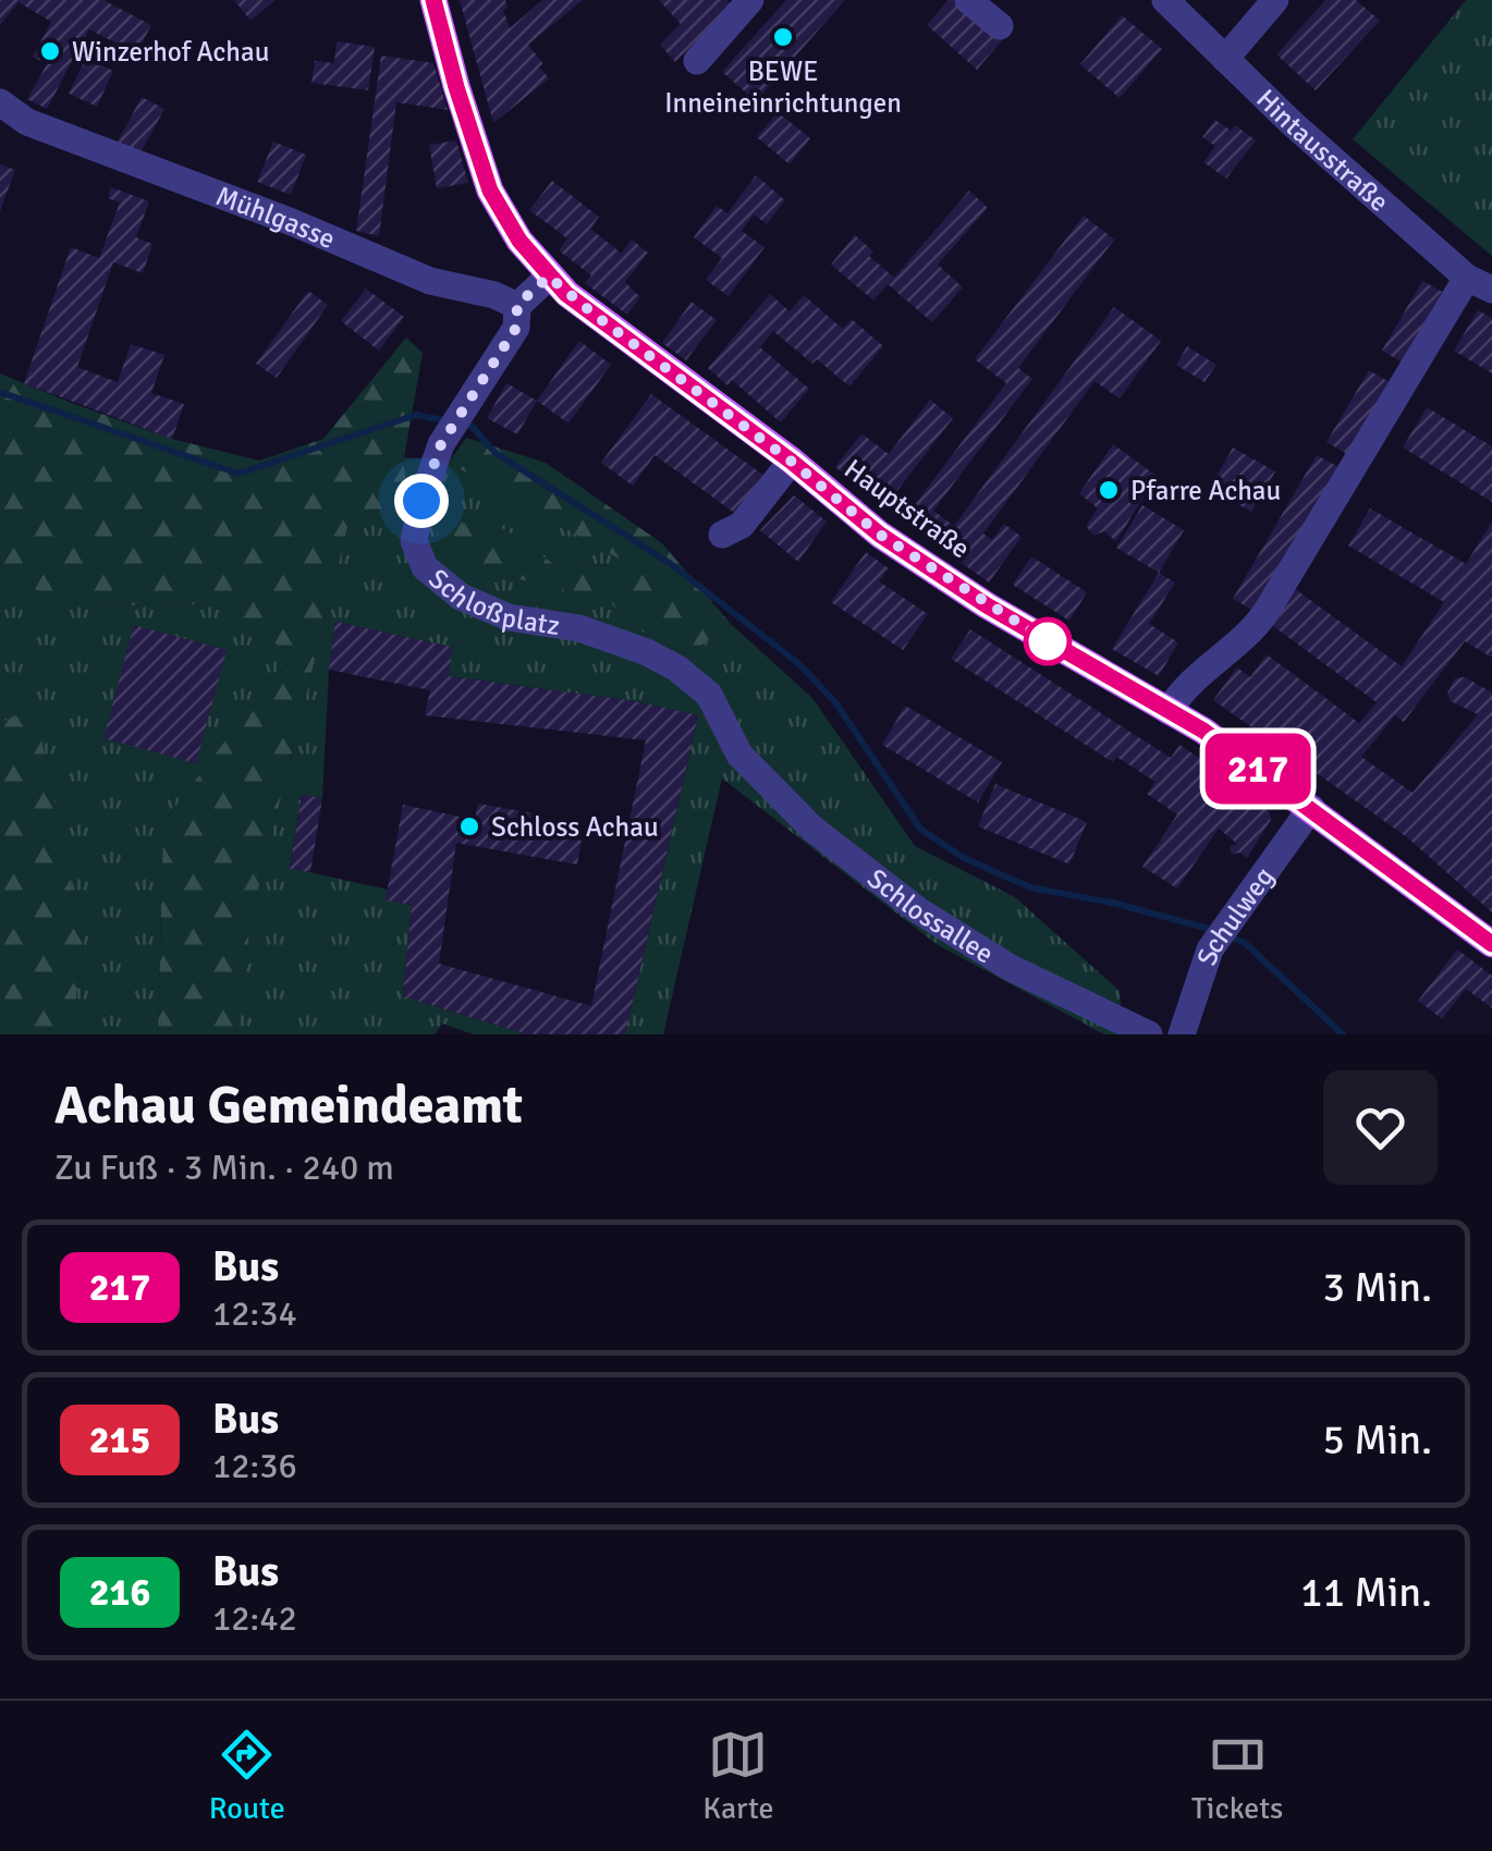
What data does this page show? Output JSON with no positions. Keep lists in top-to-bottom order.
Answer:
{
  "streets": {
    "main road": ["Hauptstraße"],
    "street": [
      "Hintausstraße",
      "Mühlgasse",
      "Schloßplatz",
      "Schlossallee",
      "Schulweg"
    ]
  },
  "crossings": [
    ["Mühlgasse", "Schloßplatz"],
    ["Hauptstraße", "Schulweg"],
    ["Schloßplatz", "Schlossallee"]
  ],
  "places": [
    "BEWE Inneineinrichtungen",
    "Winzerhof Achau",
    "Pfarre Achau",
    "Schloss Achau"
  ],
  "lines": ["bus line 217"],
  "page": {
    "on_map": "217",
    "heading": ["Achau Gemeindeamt", "Zu Fuß · 3 Min. · 240 m"],
    "list": [
      {
        "mark": "217",
        "name": "Bus",
        "note": "12:34",
        "value": "3 Min."
      },
      {
        "mark": "215",
        "name": "Bus",
        "note": "12:36",
        "value": "5 Min."
      },
      {
        "mark": "216",
        "name": "Bus",
        "note": "12:42",
        "value": "11 Min."
      }
    ],
    "tabs": ["Route", "Karte", "Tickets"]
  }
}
